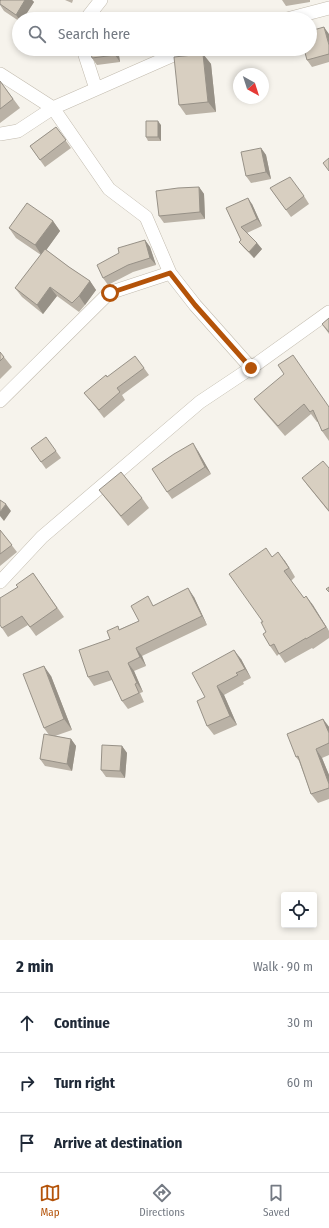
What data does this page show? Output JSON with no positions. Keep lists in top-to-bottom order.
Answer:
{
  "north": "bottom right",
  "page": {
    "search": "Search here",
    "heading": ["2 min", "Walk · 90 m"],
    "list": [
      ["Continue", "30 m"],
      ["Turn right", "60 m"],
      "Arrive at destination"
    ],
    "nav": ["Map", "Directions", "Saved"]
  }
}
